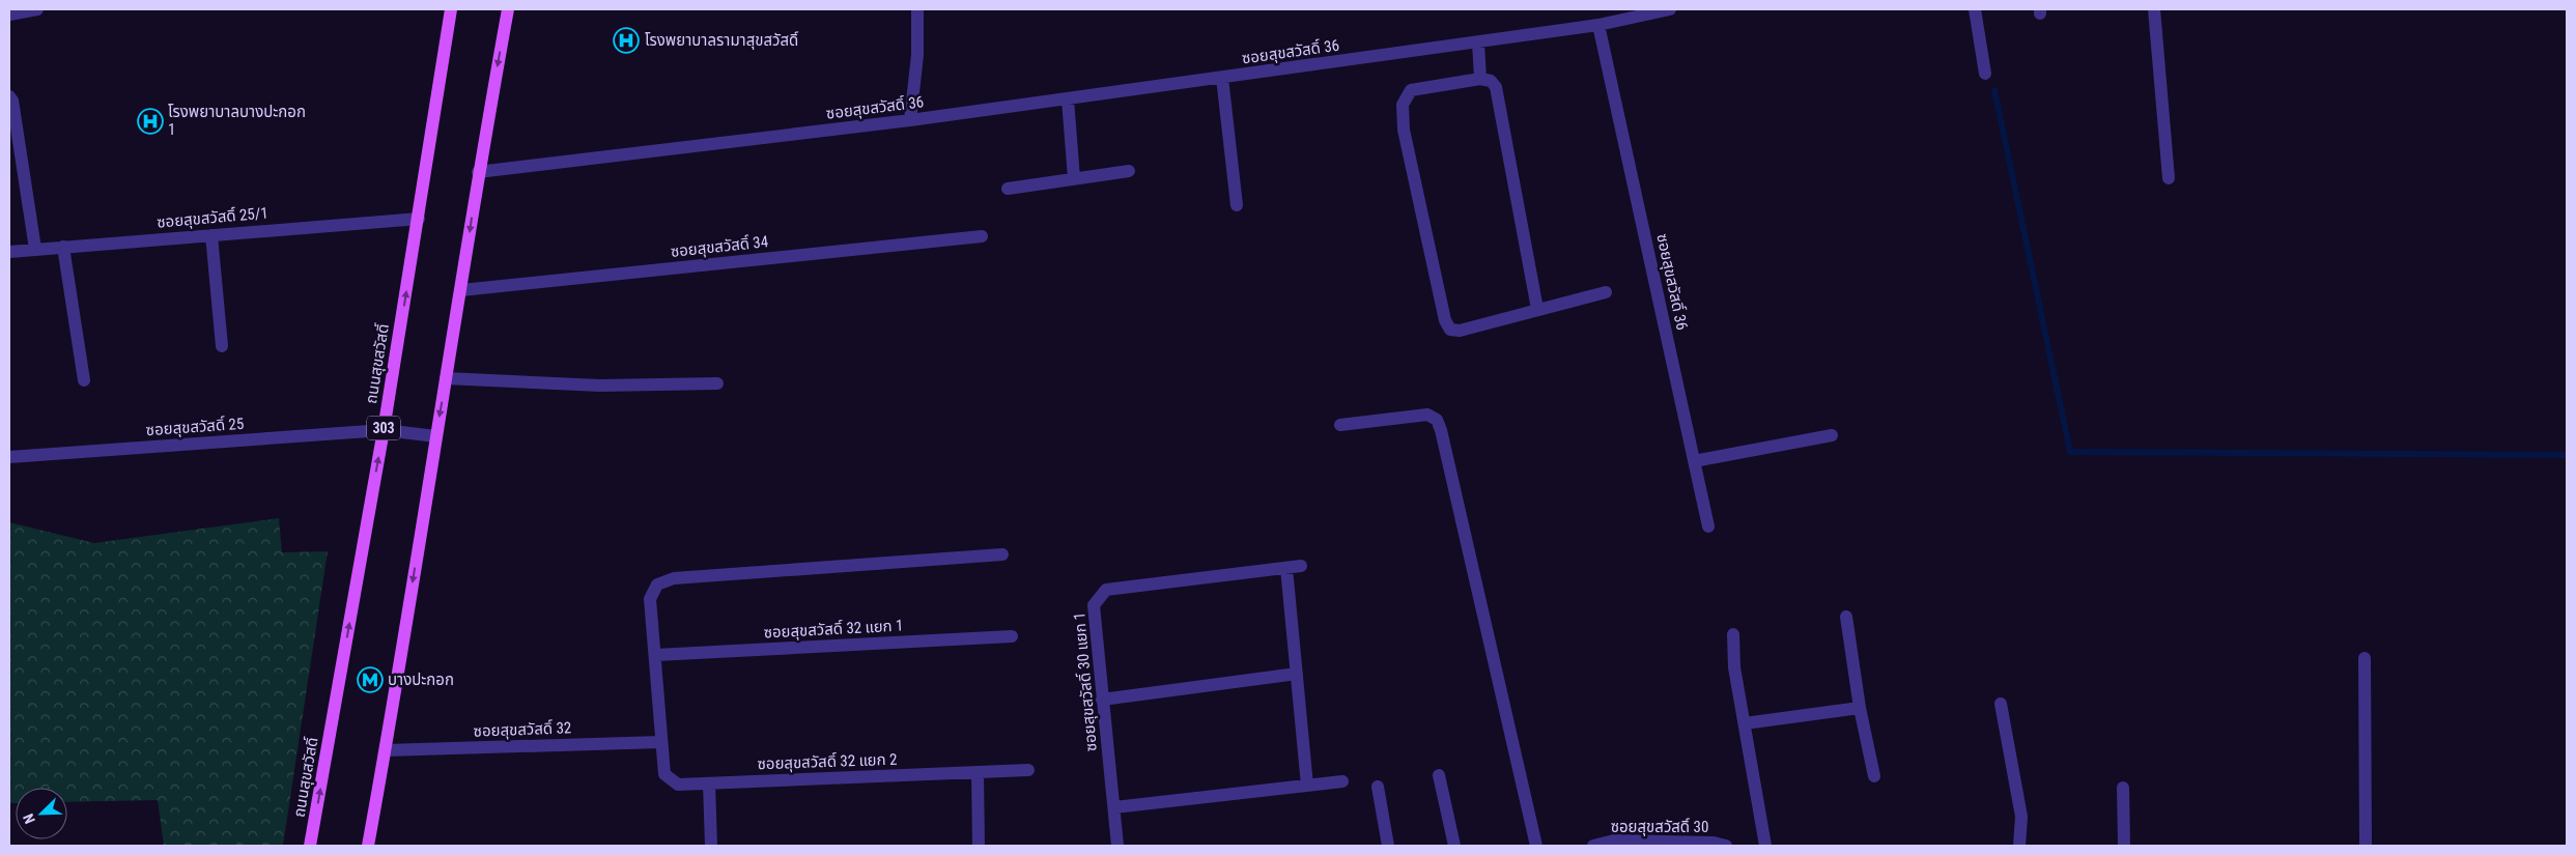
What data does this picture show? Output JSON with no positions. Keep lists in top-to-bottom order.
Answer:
{
  "streets": {
    "main road": ["ถนนสุขสวัสดิ์", "303"],
    "street": [
      "ซอยสุขสวัสดิ์ 36",
      "ซอยสุขสวัสดิ์ 25/1",
      "ซอยสุขสวัสดิ์ 34",
      "ซอยสุขสวัสดิ์ 25",
      "ซอยสุขสวัสดิ์ 32 แยก 1",
      "ซอยสุขสวัสดิ์ 30 แยก 1",
      "ซอยสุขสวัสดิ์ 32",
      "ซอยสุขสวัสดิ์ 32 แยก 2",
      "ซอยสุขสวัสดิ์ 30"
    ]
  },
  "crossings": [
    ["ซอยสุขสวัสดิ์ 25/1", "ถนนสุขสวัสดิ์"],
    ["ถนนสุขสวัสดิ์", "ซอยสุขสวัสดิ์ 25"],
    ["ซอยสุขสวัสดิ์ 32 แยก 1", "ซอยสุขสวัสดิ์ 32 แยก 2"],
    ["ซอยสุขสวัสดิ์ 32", "ซอยสุขสวัสดิ์ 32 แยก 2"]
  ],
  "places": {
    "hospital": ["โรงพยาบาลรามาสุขสวัสดิ์", "โรงพยาบาลบางปะกอก 1"],
    "metro station": ["บางปะกอก"]
  },
  "north": "bottom left"
}
